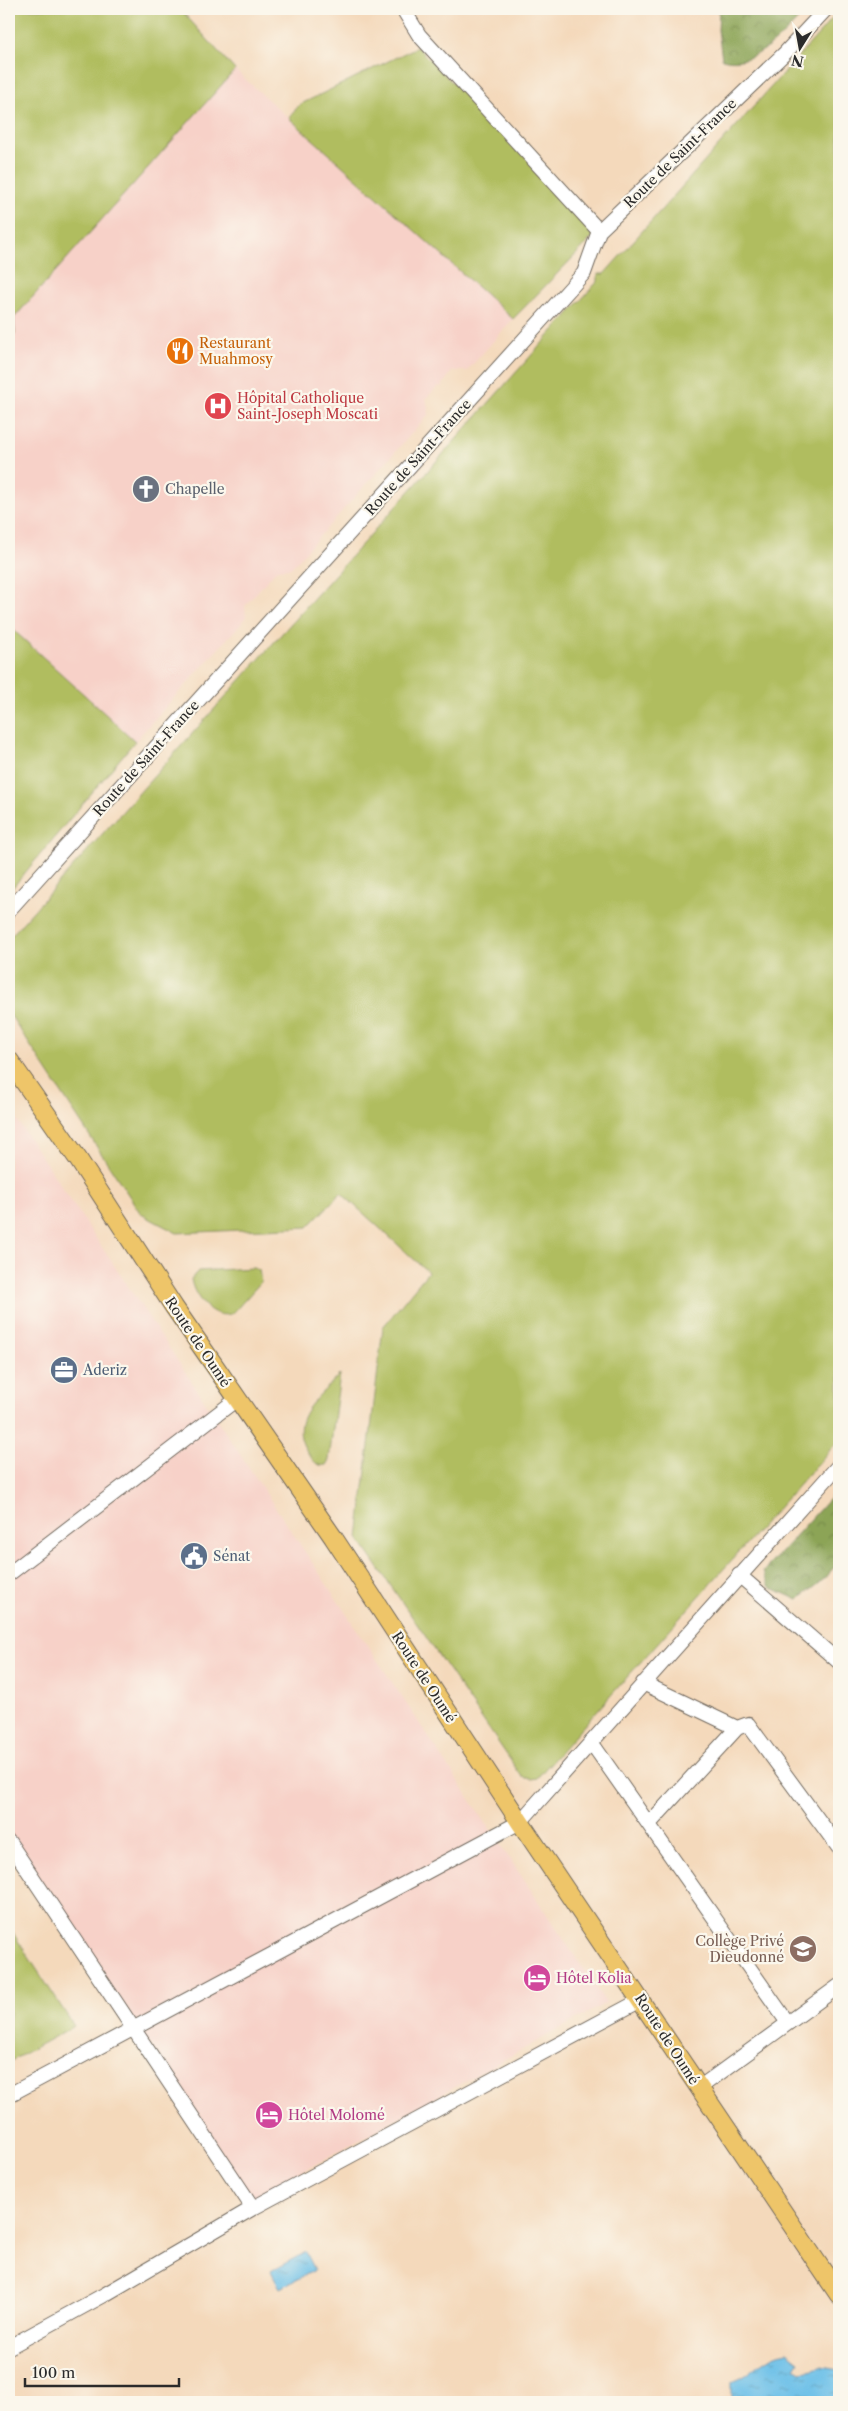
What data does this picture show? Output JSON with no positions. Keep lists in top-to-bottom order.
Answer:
{
  "streets": {
    "main road": ["Route de Oumé"],
    "street": ["Route de Saint-France"]
  },
  "places": {
    "restaurant": ["Restaurant Muahmosy"],
    "hospital": ["Hôpital Catholique Saint-Joseph Moscati"],
    "church": ["Chapelle"],
    "office": ["Aderiz"],
    "public building": ["Sénat"],
    "school or university": ["Collège Privé Dieudonné"],
    "hotel": ["Hôtel Kolia", "Hôtel Molomé"]
  },
  "scale_bar": "100 m",
  "north": "bottom"
}
